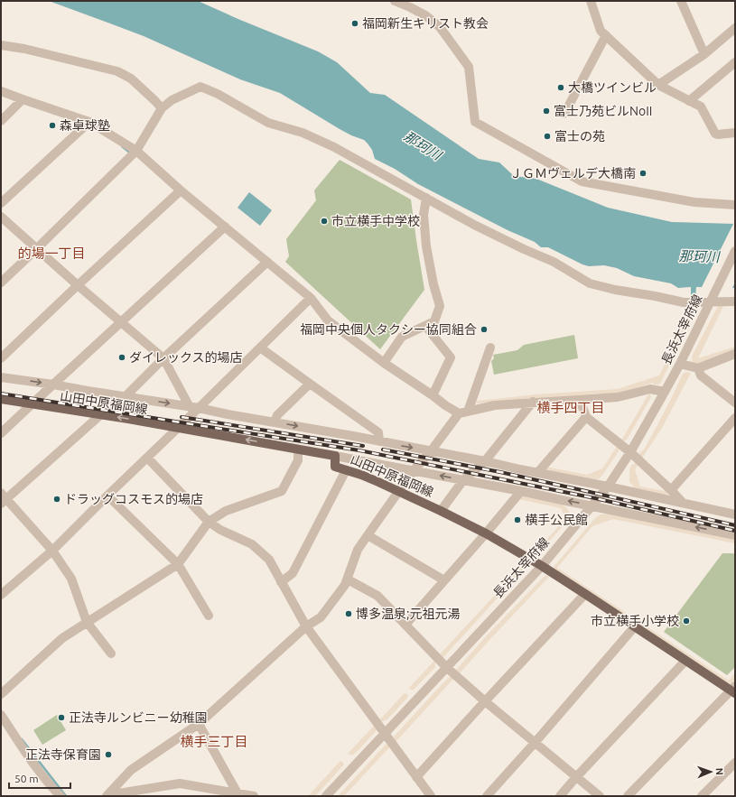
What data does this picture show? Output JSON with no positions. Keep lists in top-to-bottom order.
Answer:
{
  "streets": {
    "main road": ["山田中原福岡線"],
    "street": ["長浜太宰府線"]
  },
  "crossings": [
    ["長浜太宰府線", "山田中原福岡線"]
  ],
  "districts": ["的場一丁目", "横手四丁目", "横手三丁目"],
  "water": ["那珂川"],
  "places": [
    "福岡新生キリスト教会",
    "大橋ツインビル",
    "富士乃苑ビルNoII",
    "森卓球塾",
    "富士の苑",
    "ＪＧＭヴェルデ大橋南",
    "市立横手中学校",
    "福岡中央個人タクシー協同組合",
    "ダイレックス的場店",
    "ドラッグコスモス的場店",
    "横手公民館",
    "博多温泉;元祖元湯",
    "市立横手小学校",
    "正法寺ルンビニー幼稚園",
    "正法寺保育園"
  ],
  "scale_bar": "50 m",
  "north": "right"
}
